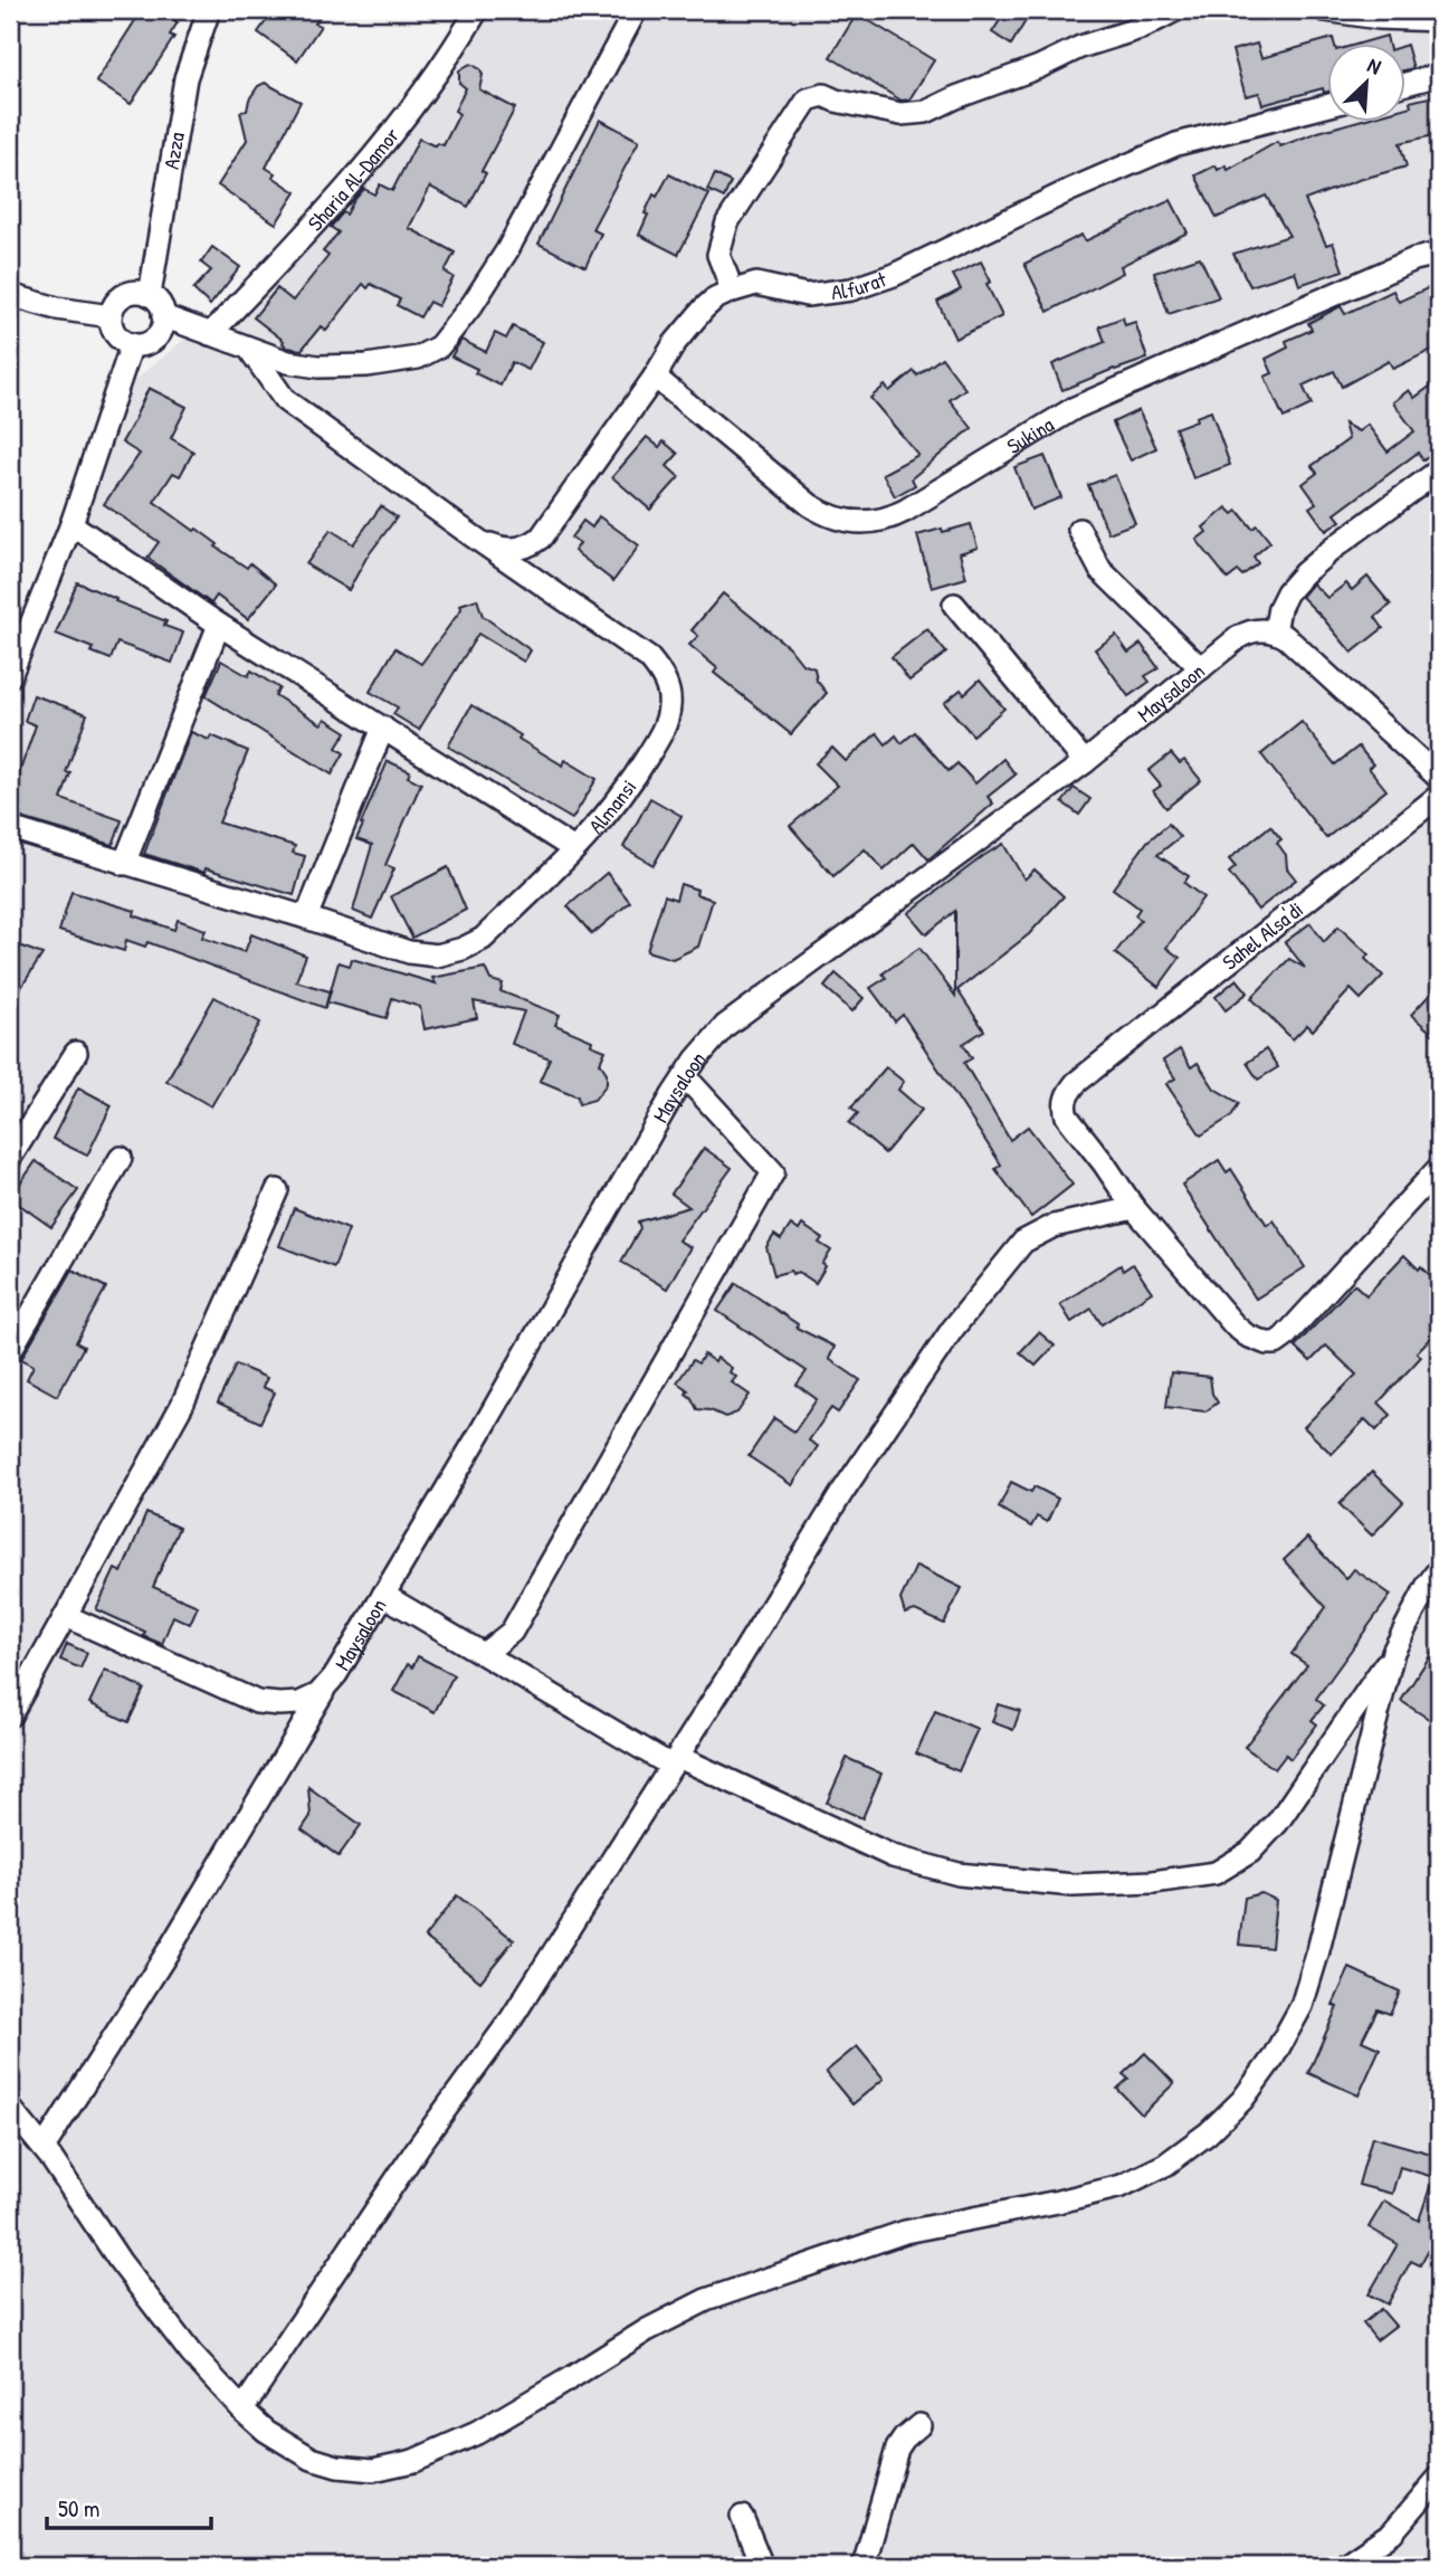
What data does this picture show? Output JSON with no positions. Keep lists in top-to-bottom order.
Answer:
{
  "streets": {
    "street": [
      "Azza",
      "Sharia Al-Damor",
      "Alfurat",
      "Sukina",
      "Maysaloon",
      "Almansi",
      "Sahel Alsa'di"
    ]
  },
  "crossings": [
    ["Alfurat", "Sukina"],
    ["Alfurat", "Almansi"]
  ],
  "scale_bar": "50 m",
  "north": "top right"
}
